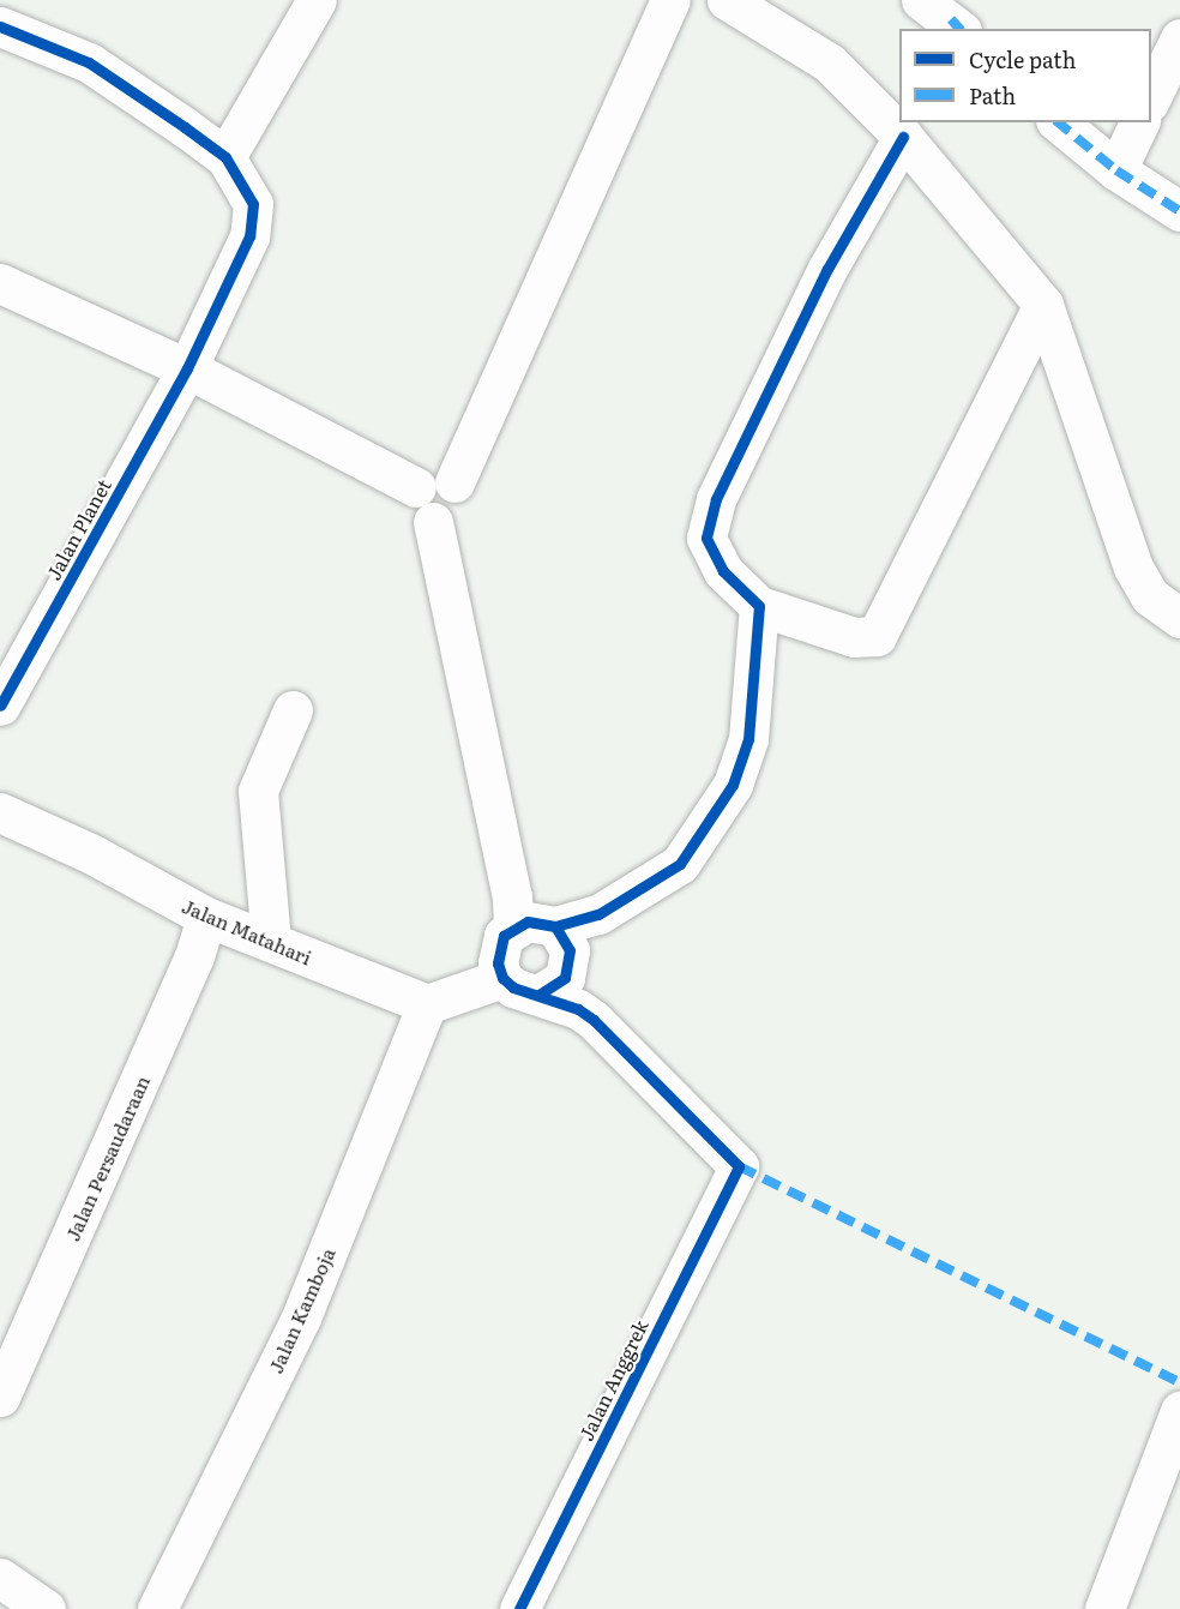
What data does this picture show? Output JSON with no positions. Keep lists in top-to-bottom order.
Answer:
{
  "streets": {
    "street": [
      "Jalan Planet",
      "Jalan Matahari",
      "Jalan Persaudaraan",
      "Jalan Kamboja",
      "Jalan Anggrek"
    ]
  },
  "crossings": [
    ["Jalan Matahari", "Jalan Persaudaraan"],
    ["Jalan Matahari", "Jalan Kamboja"]
  ],
  "legend": ["Cycle path", "Path"]
}
